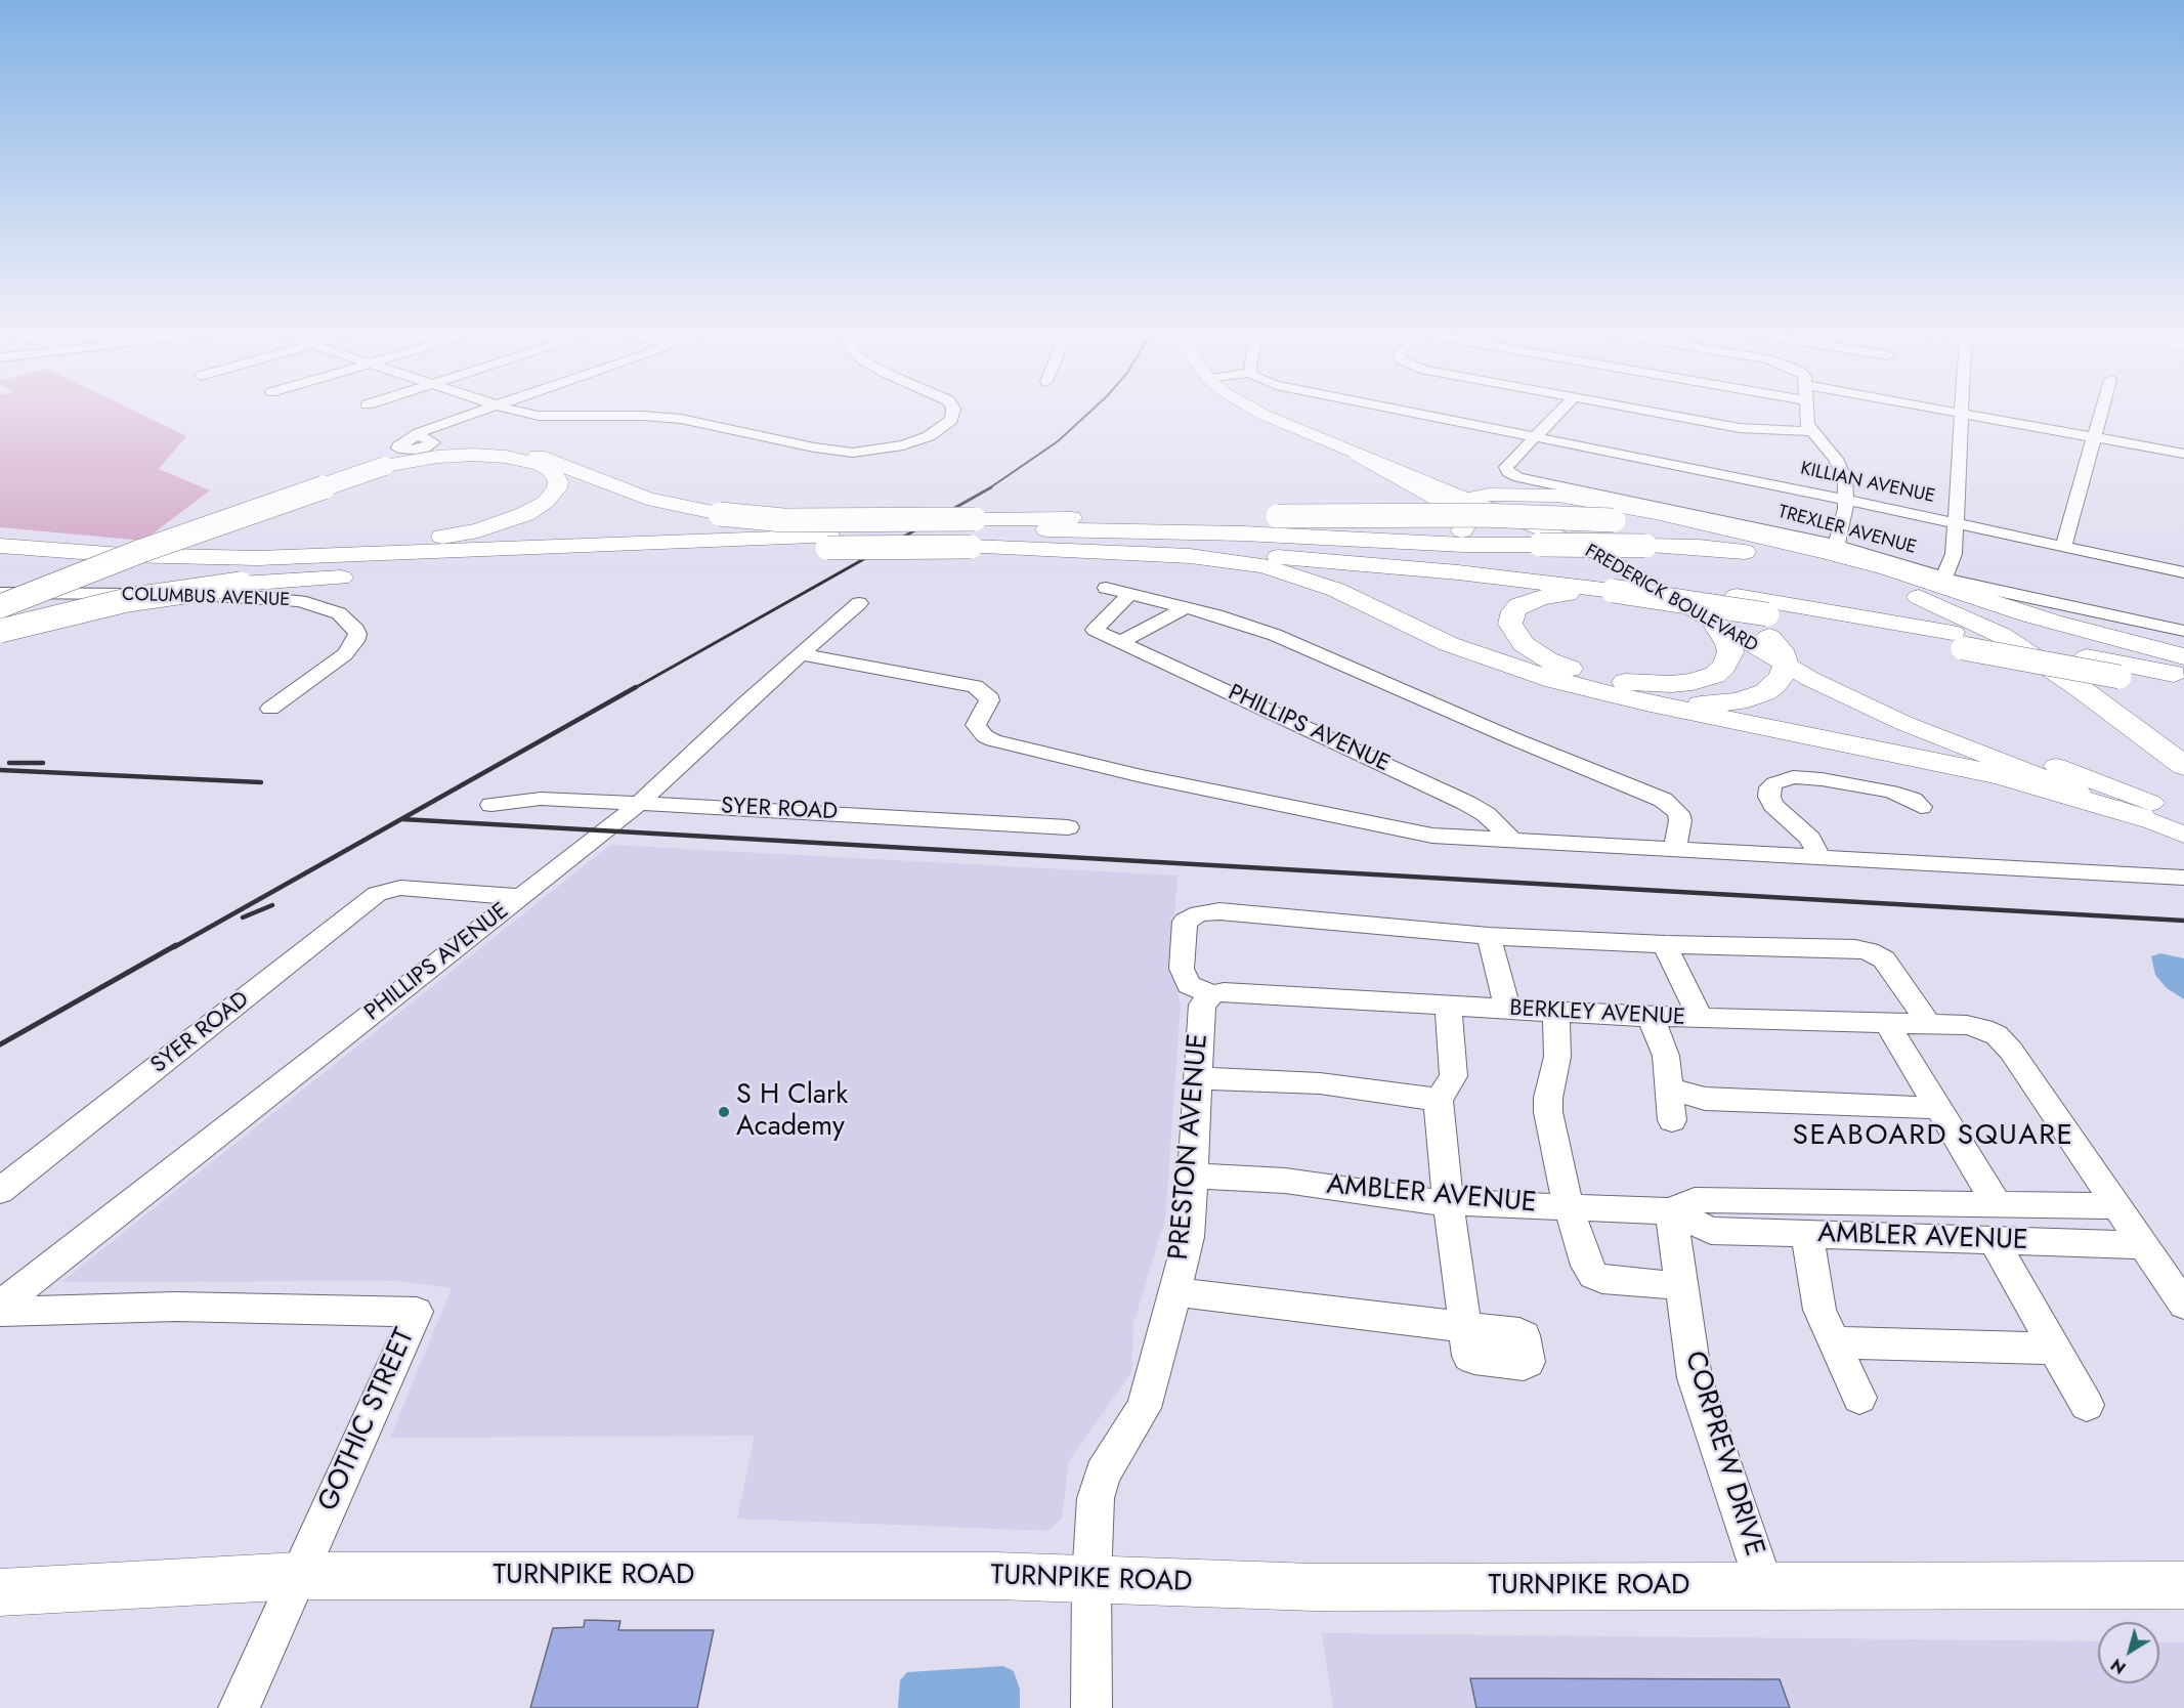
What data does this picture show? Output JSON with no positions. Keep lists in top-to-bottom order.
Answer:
{
  "streets": {
    "main road": ["FREDERICK BOULEVARD", "TURNPIKE ROAD"],
    "street": [
      "KILLIAN AVENUE",
      "TREXLER AVENUE",
      "COLUMBUS AVENUE",
      "PHILLIPS AVENUE",
      "SYER ROAD",
      "BERKLEY AVENUE",
      "PRESTON AVENUE",
      "AMBLER AVENUE",
      "GOTHIC STREET",
      "CORPREW DRIVE"
    ]
  },
  "crossings": [
    ["KILLIAN AVENUE", "TREXLER AVENUE"],
    ["PHILLIPS AVENUE", "SYER ROAD"],
    ["BERKLEY AVENUE", "PRESTON AVENUE"],
    ["BERKLEY AVENUE", "AMBLER AVENUE"],
    ["PRESTON AVENUE", "AMBLER AVENUE"],
    ["PRESTON AVENUE", "TURNPIKE ROAD"],
    ["AMBLER AVENUE", "CORPREW DRIVE"],
    ["GOTHIC STREET", "TURNPIKE ROAD"],
    ["CORPREW DRIVE", "TURNPIKE ROAD"]
  ],
  "districts": ["SEABOARD SQUARE"],
  "places": ["S H Clark Academy"],
  "north": "bottom left"
}
